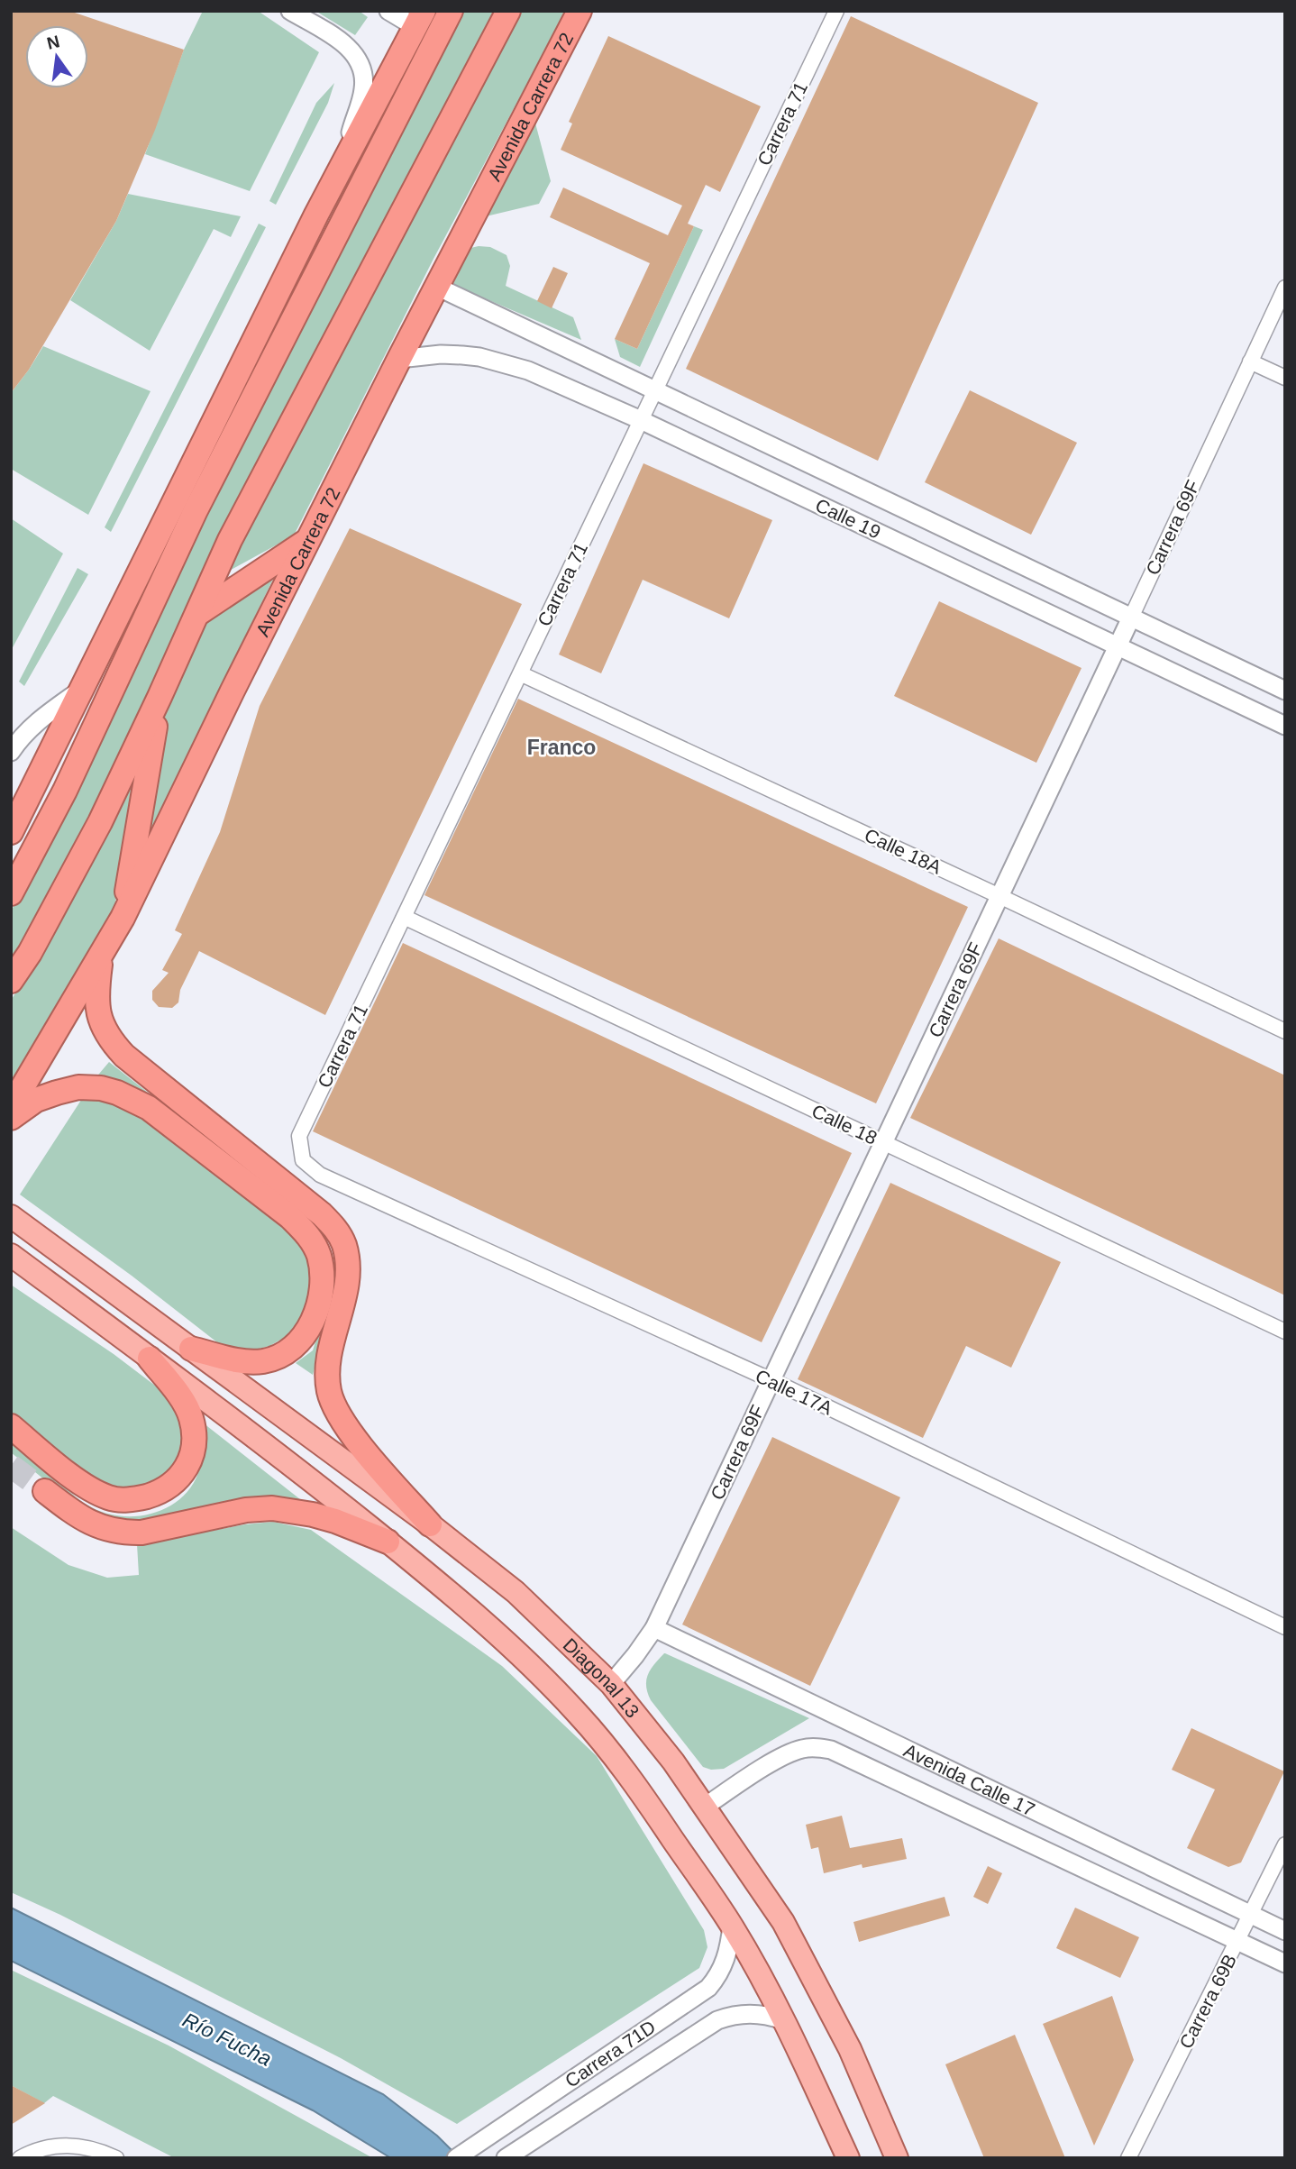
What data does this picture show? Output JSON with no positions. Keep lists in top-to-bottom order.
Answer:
{
  "streets": {
    "highway": ["Avenida Carrera 72"],
    "main road": ["Diagonal 13"],
    "street": [
      "Carrera 71",
      "Calle 19",
      "Carrera 69F",
      "Calle 18A",
      "Calle 18",
      "Calle 17A",
      "Avenida Calle 17",
      "Carrera 69B",
      "Carrera 71D"
    ]
  },
  "crossings": [
    ["Avenida Carrera 72", "Calle 19"],
    ["Carrera 71", "Calle 19"],
    ["Carrera 71", "Calle 18A"],
    ["Carrera 71", "Calle 18"],
    ["Carrera 71", "Calle 17A"],
    ["Calle 19", "Carrera 69F"],
    ["Carrera 69F", "Calle 18A"],
    ["Carrera 69F", "Calle 18"],
    ["Carrera 69F", "Calle 17A"],
    ["Carrera 69F", "Diagonal 13"],
    ["Carrera 69F", "Avenida Calle 17"],
    ["Diagonal 13", "Avenida Calle 17"],
    ["Avenida Calle 17", "Carrera 69B"]
  ],
  "districts": ["Franco"],
  "water": ["Río Fucha"],
  "north": "top"
}
